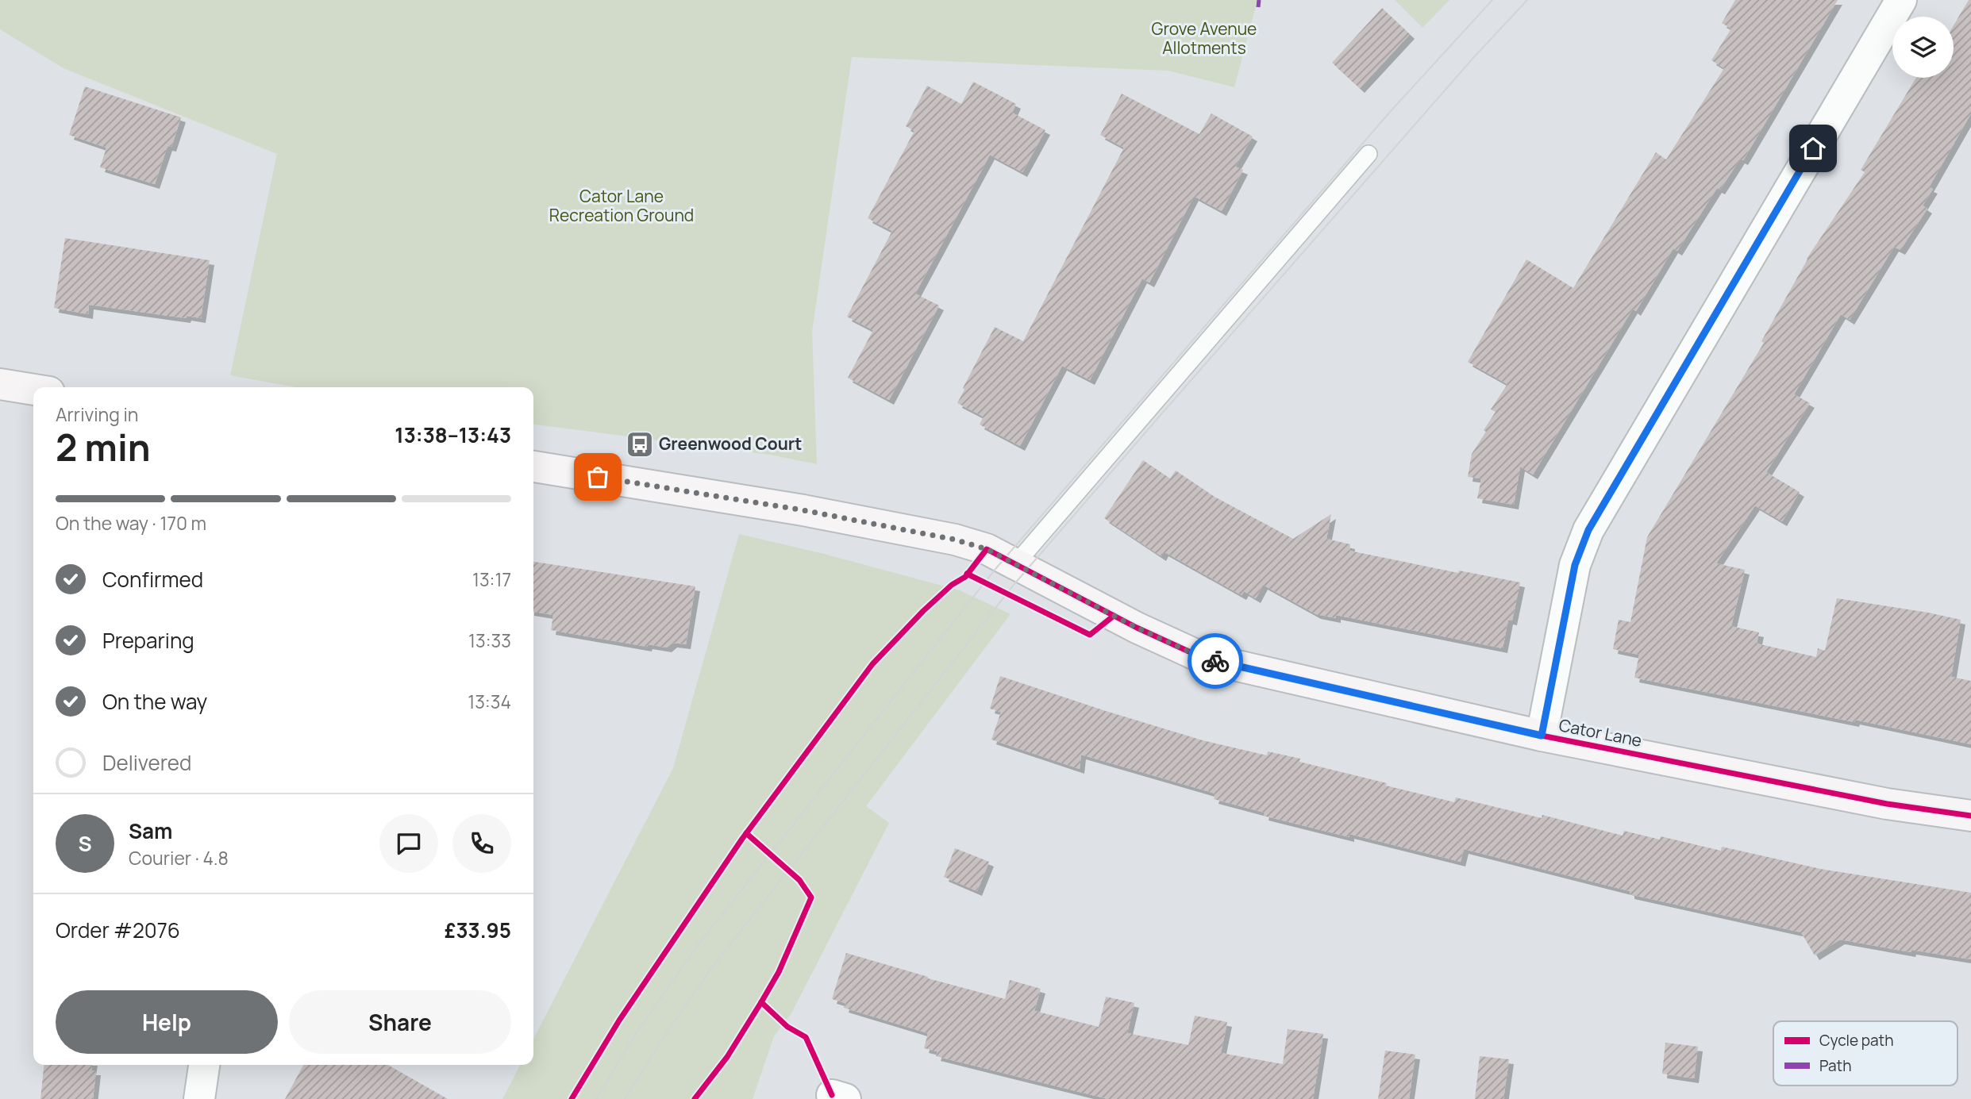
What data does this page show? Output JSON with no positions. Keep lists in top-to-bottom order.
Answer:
{
  "streets": {
    "street": ["Cator Lane"]
  },
  "parks": ["Grove Avenue Allotments", "Cator Lane Recreation Ground"],
  "places": {
    "bus stop": ["Greenwood Court"]
  },
  "legend": ["Cycle path", "Path"],
  "page": {
    "heading": ["2 min", "Arriving in", "13:38–13:43"],
    "panel": [
      "Sam",
      "Courier · 4.8",
      "Order #2076",
      "£33.95"
    ],
    "bar": "On the way · 170 m",
    "list": [
      ["Confirmed", "13:17"],
      ["Preparing", "13:33"],
      ["On the way", "13:34"],
      "Delivered"
    ],
    "round": "S",
    "buttons": ["Help", "Share"]
  }
}
